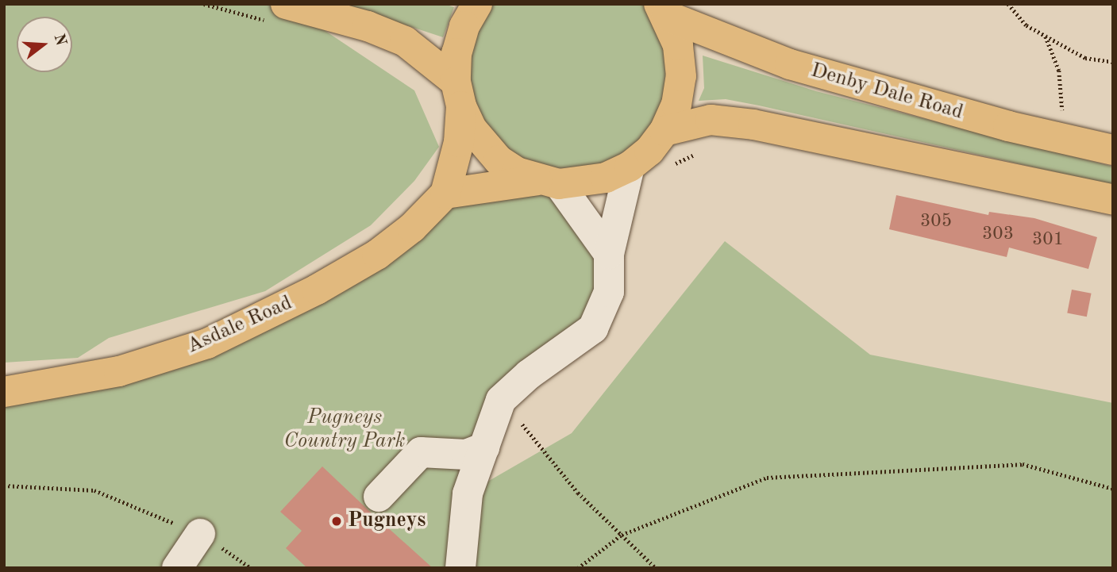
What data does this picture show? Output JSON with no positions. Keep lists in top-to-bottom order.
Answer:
{
  "streets": {
    "main road": ["Denby Dale Road", "Asdale Road"]
  },
  "parks": ["Pugneys Country Park"],
  "places": ["Pugneys"],
  "house_numbers": ["305", "303", "301"],
  "north": "right"
}
